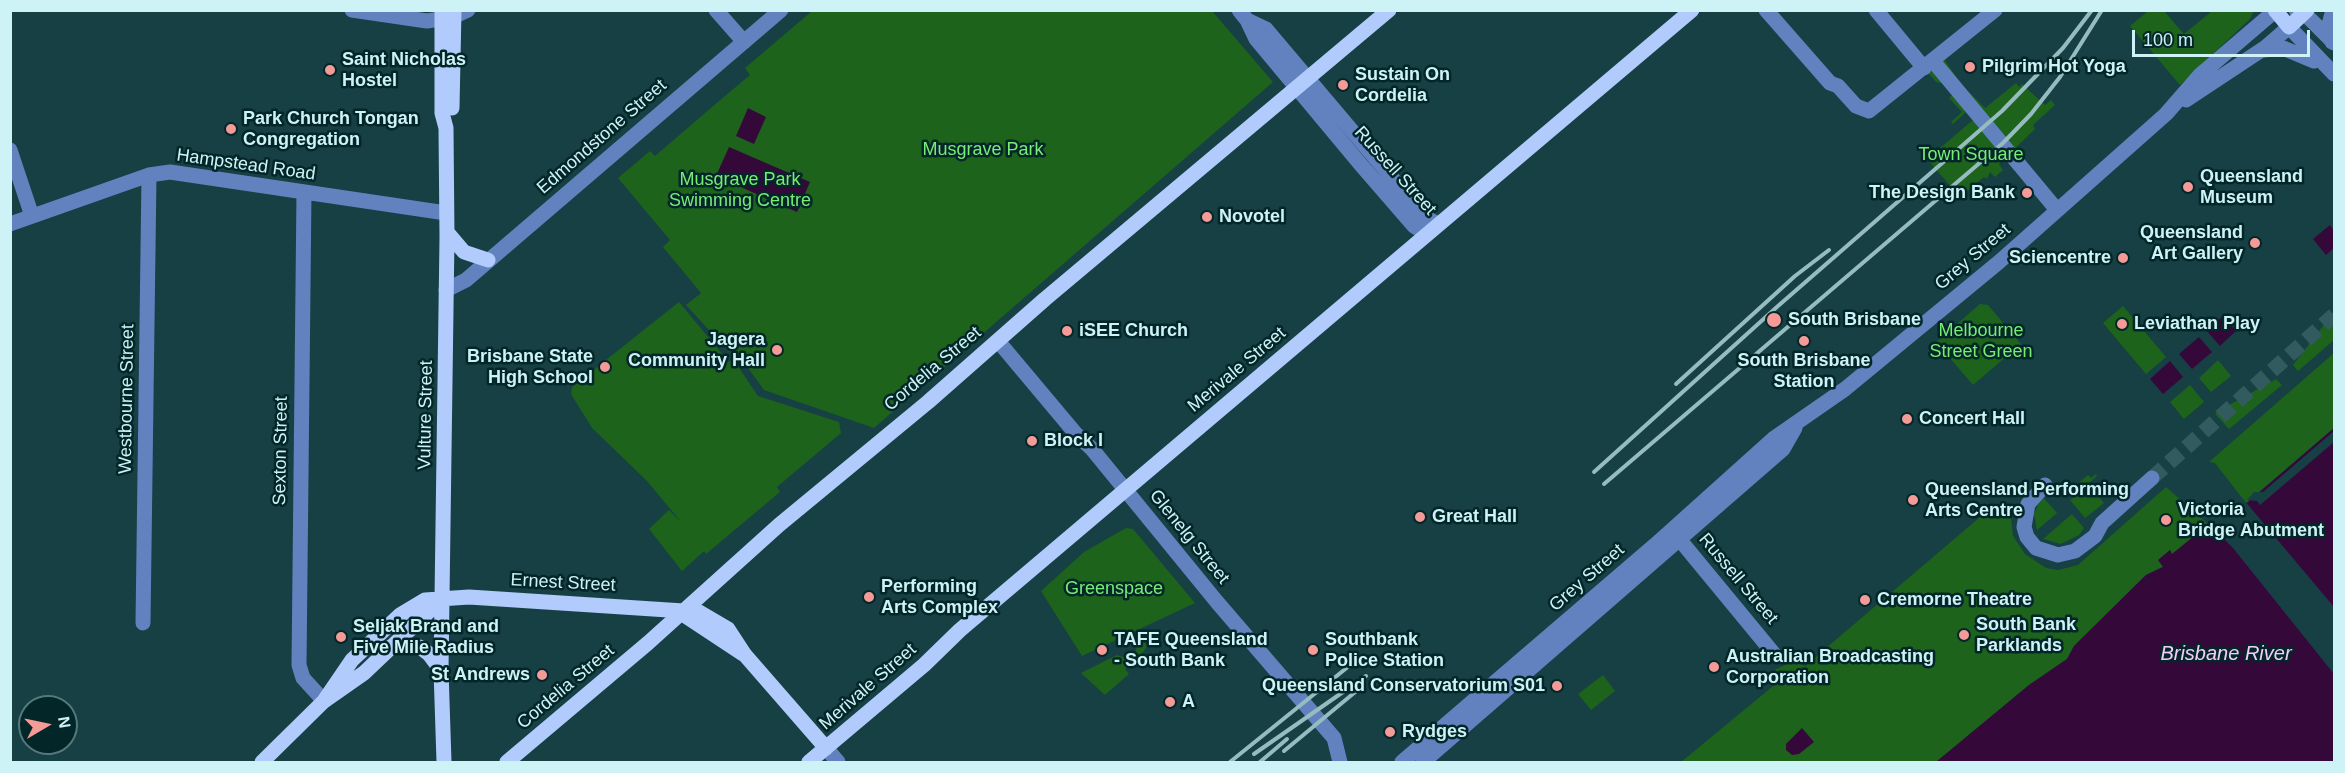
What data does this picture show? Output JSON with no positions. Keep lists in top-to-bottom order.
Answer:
{
  "streets": {
    "main road": [
      "Grey Street",
      "Cordelia Street",
      "Merivale Street",
      "Vulture Street",
      "Ernest Street"
    ],
    "street": [
      "Edmondstone Street",
      "Hampstead Road",
      "Russell Street",
      "Westbourne Street",
      "Sexton Street",
      "Glenelg Street"
    ]
  },
  "crossings": [
    ["Edmondstone Street", "Vulture Street"],
    ["Hampstead Road", "Westbourne Street"],
    ["Hampstead Road", "Vulture Street"],
    ["Hampstead Road", "Sexton Street"],
    ["Russell Street", "Grey Street"],
    ["Russell Street", "Cordelia Street"],
    ["Russell Street", "Merivale Street"],
    ["Cordelia Street", "Glenelg Street"],
    ["Cordelia Street", "Ernest Street"],
    ["Merivale Street", "Glenelg Street"],
    ["Merivale Street", "Ernest Street"],
    ["Vulture Street", "Ernest Street"],
    ["Sexton Street", "Ernest Street"]
  ],
  "water": ["Brisbane River"],
  "parks": [
    "Musgrave Park",
    "Town Square",
    "Musgrave Park Swimming Centre",
    "Melbourne Street Green",
    "Greenspace"
  ],
  "places": [
    "Pilgrim Hot Yoga",
    "Saint Nicholas Hostel",
    "Sustain On Cordelia",
    "Park Church Tongan Congregation",
    "Queensland Museum",
    "The Design Bank",
    "Novotel",
    "Queensland Art Gallery",
    "Sciencentre",
    "South Brisbane",
    "Leviathan Play",
    "iSEE Church",
    "South Brisbane Station",
    "Jagera Community Hall",
    "Brisbane State High School",
    "Concert Hall",
    "Block I",
    "Queensland Performing Arts Centre",
    "Great Hall",
    "Victoria Bridge Abutment",
    "Performing Arts Complex",
    "Cremorne Theatre",
    "South Bank Parklands",
    "Seljak Brand and Five Mile Radius",
    "TAFE Queensland - South Bank",
    "Southbank Police Station",
    "Australian Broadcasting Corporation",
    "St Andrews",
    "Queensland Conservatorium S01",
    "A",
    "Rydges"
  ],
  "scale_bar": "100 m",
  "north": "right"
}
